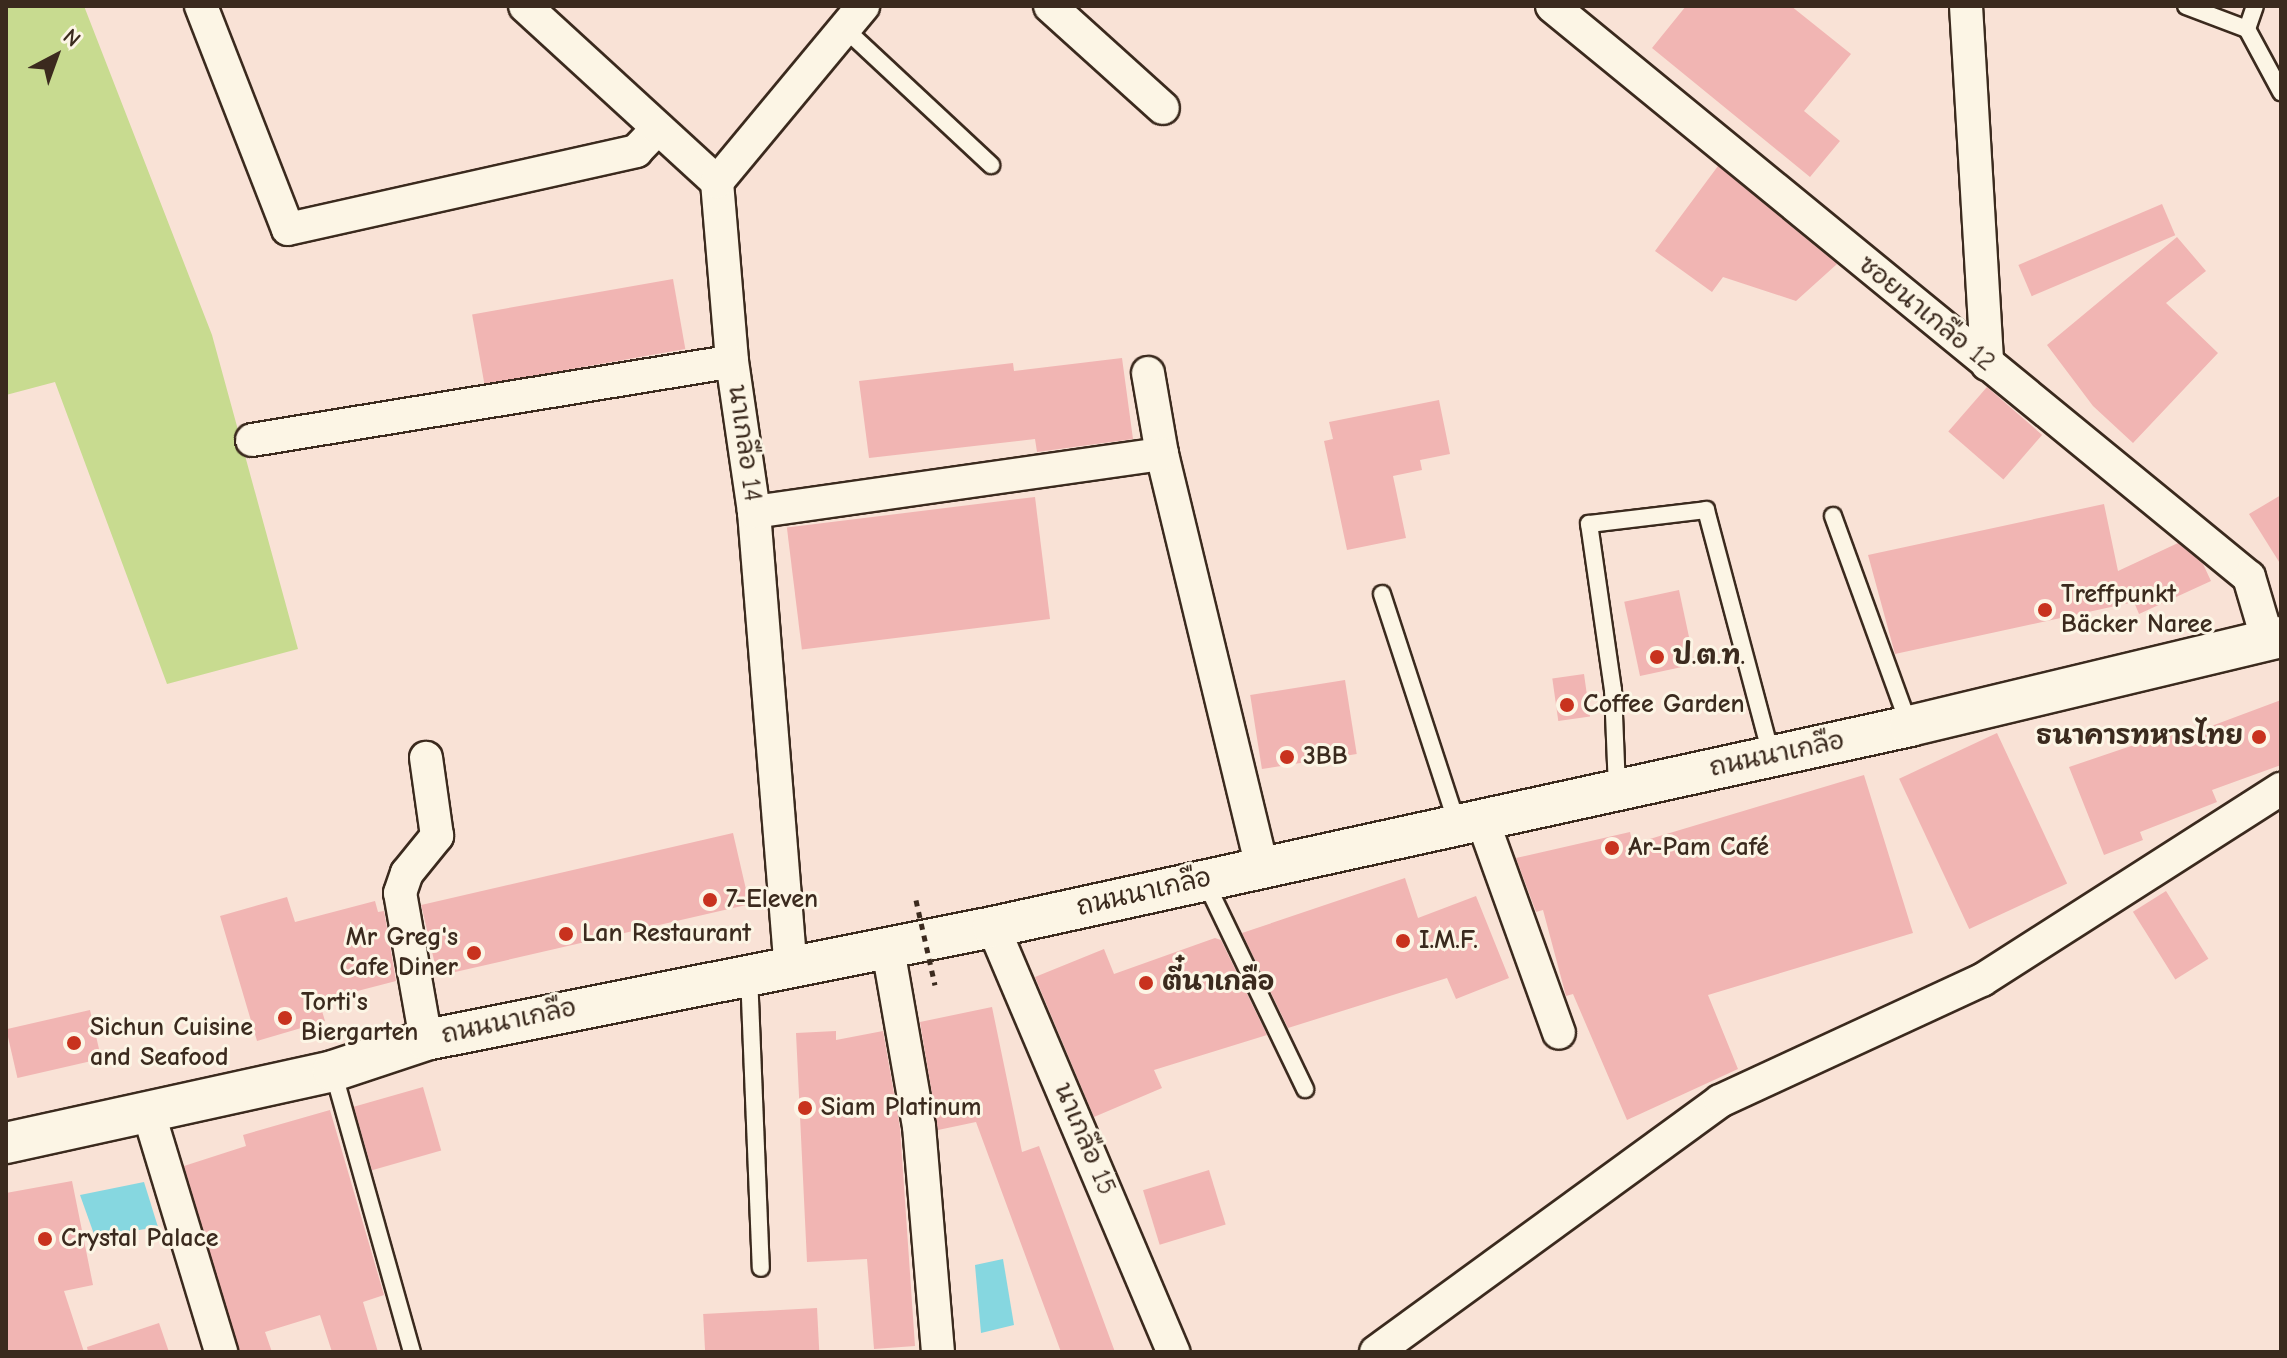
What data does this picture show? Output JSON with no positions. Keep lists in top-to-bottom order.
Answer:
{
  "streets": {
    "street": [
      "ซอยนาเกลือ 12",
      "นาเกลือ 14",
      "ถนนนาเกลือ",
      "นาเกลือ 15"
    ]
  },
  "crossings": [
    ["ซอยนาเกลือ 12", "ถนนนาเกลือ"],
    ["นาเกลือ 14", "ถนนนาเกลือ"],
    ["ถนนนาเกลือ", "นาเกลือ 15"]
  ],
  "places": [
    "Treffpunkt Bäcker Naree",
    "ป.ต.ท.",
    "Coffee Garden",
    "ธนาคารทหารไทย",
    "3BB",
    "Ar-Pam Café",
    "7-Eleven",
    "Lan Restaurant",
    "I.M.F.",
    "Mr Greg's Cafe Diner",
    "ตี๋นาเกลือ",
    "Torti's Biergarten",
    "Sichun Cuisine and Seafood",
    "Siam Platinum",
    "Crystal Palace"
  ],
  "north": "top right"
}
